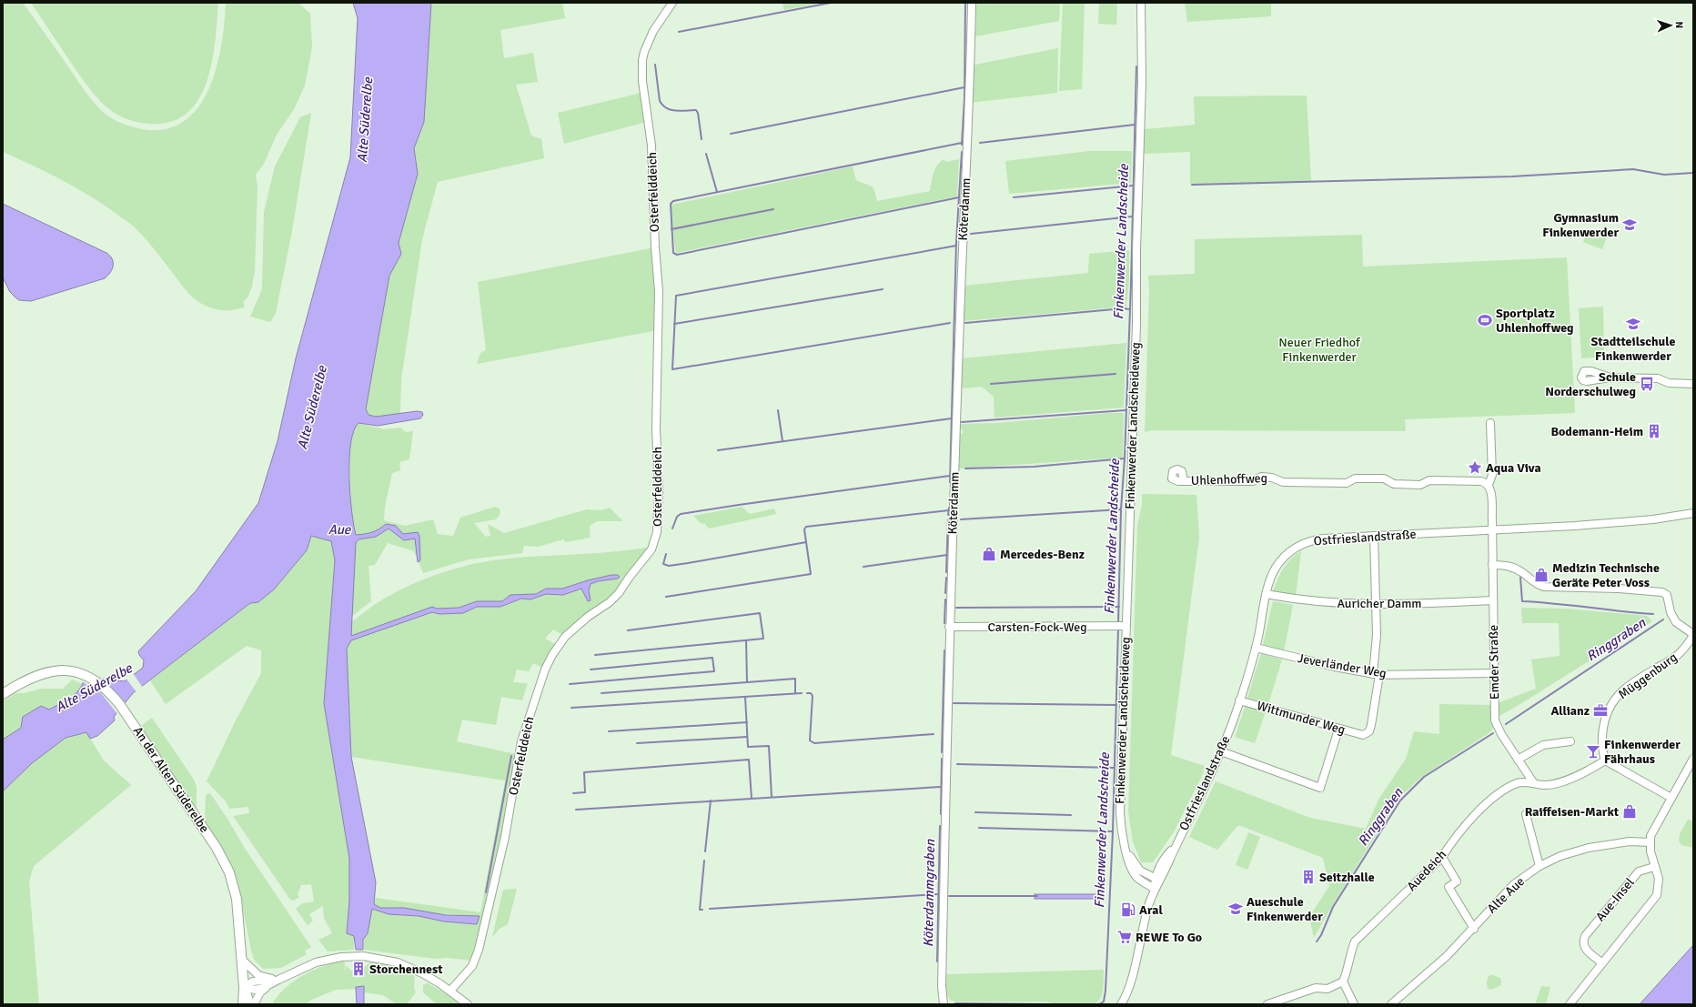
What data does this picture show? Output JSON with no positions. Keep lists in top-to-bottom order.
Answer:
{
  "streets": {
    "main road": ["An der Alten Süderelbe"],
    "street": [
      "Osterfelddeich",
      "Köterdamm",
      "Finkenwerder Landscheideweg",
      "Uhlenhoffweg",
      "Ostfrieslandstraße",
      "Auricher Damm",
      "Carsten-Fock-Weg",
      "Emder Straße",
      "Jeverländer Weg",
      "Müggenburg",
      "Wittmunder Weg",
      "Auedeich",
      "Alte Aue",
      "Aue-Insel"
    ]
  },
  "crossings": [
    ["Köterdamm", "Carsten-Fock-Weg"],
    ["Finkenwerder Landscheideweg", "Ostfrieslandstraße"],
    ["Finkenwerder Landscheideweg", "Carsten-Fock-Weg"],
    ["Ostfrieslandstraße", "Auricher Damm"],
    ["Ostfrieslandstraße", "Emder Straße"],
    ["Ostfrieslandstraße", "Jeverländer Weg"],
    ["Ostfrieslandstraße", "Wittmunder Weg"],
    ["Auricher Damm", "Emder Straße"],
    ["Emder Straße", "Jeverländer Weg"],
    ["Emder Straße", "Auedeich"],
    ["Jeverländer Weg", "Wittmunder Weg"],
    ["Müggenburg", "Auedeich"]
  ],
  "water": [
    "Alte Süderelbe",
    "Finkenwerder Landscheide",
    "Aue",
    "Ringgraben",
    "Köterdammgraben"
  ],
  "parks": ["Neuer Friedhof Finkenwerder"],
  "places": {
    "school or university": ["Gymnasium Finkenwerder", "Stadtteilschule Finkenwerder", "Aueschule Finkenwerder"],
    "sports": ["Sportplatz Uhlenhoffweg"],
    "bus stop": ["Schule Norderschulweg"],
    "building": ["Bodemann-Heim", "Seitzhalle", "Storchennest"],
    "place": ["Aqua Viva"],
    "shop": ["Mercedes-Benz", "Medizin Technische Geräte Peter Voss", "Raiffeisen-Markt"],
    "office": ["Allianz"],
    "bar": ["Finkenwerder Fährhaus"],
    "fuel station": ["Aral"],
    "supermarket": ["REWE To Go"]
  },
  "north": "right"
}
